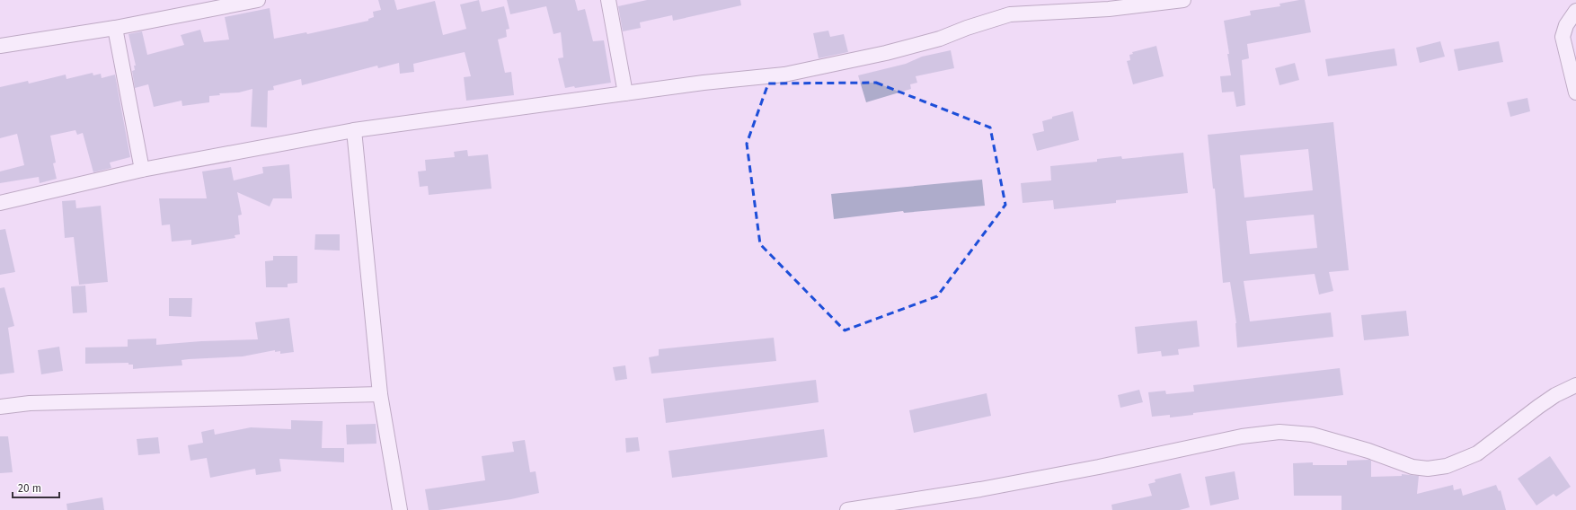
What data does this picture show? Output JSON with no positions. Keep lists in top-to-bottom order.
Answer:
{
  "scale_bar": "20 m"
}
